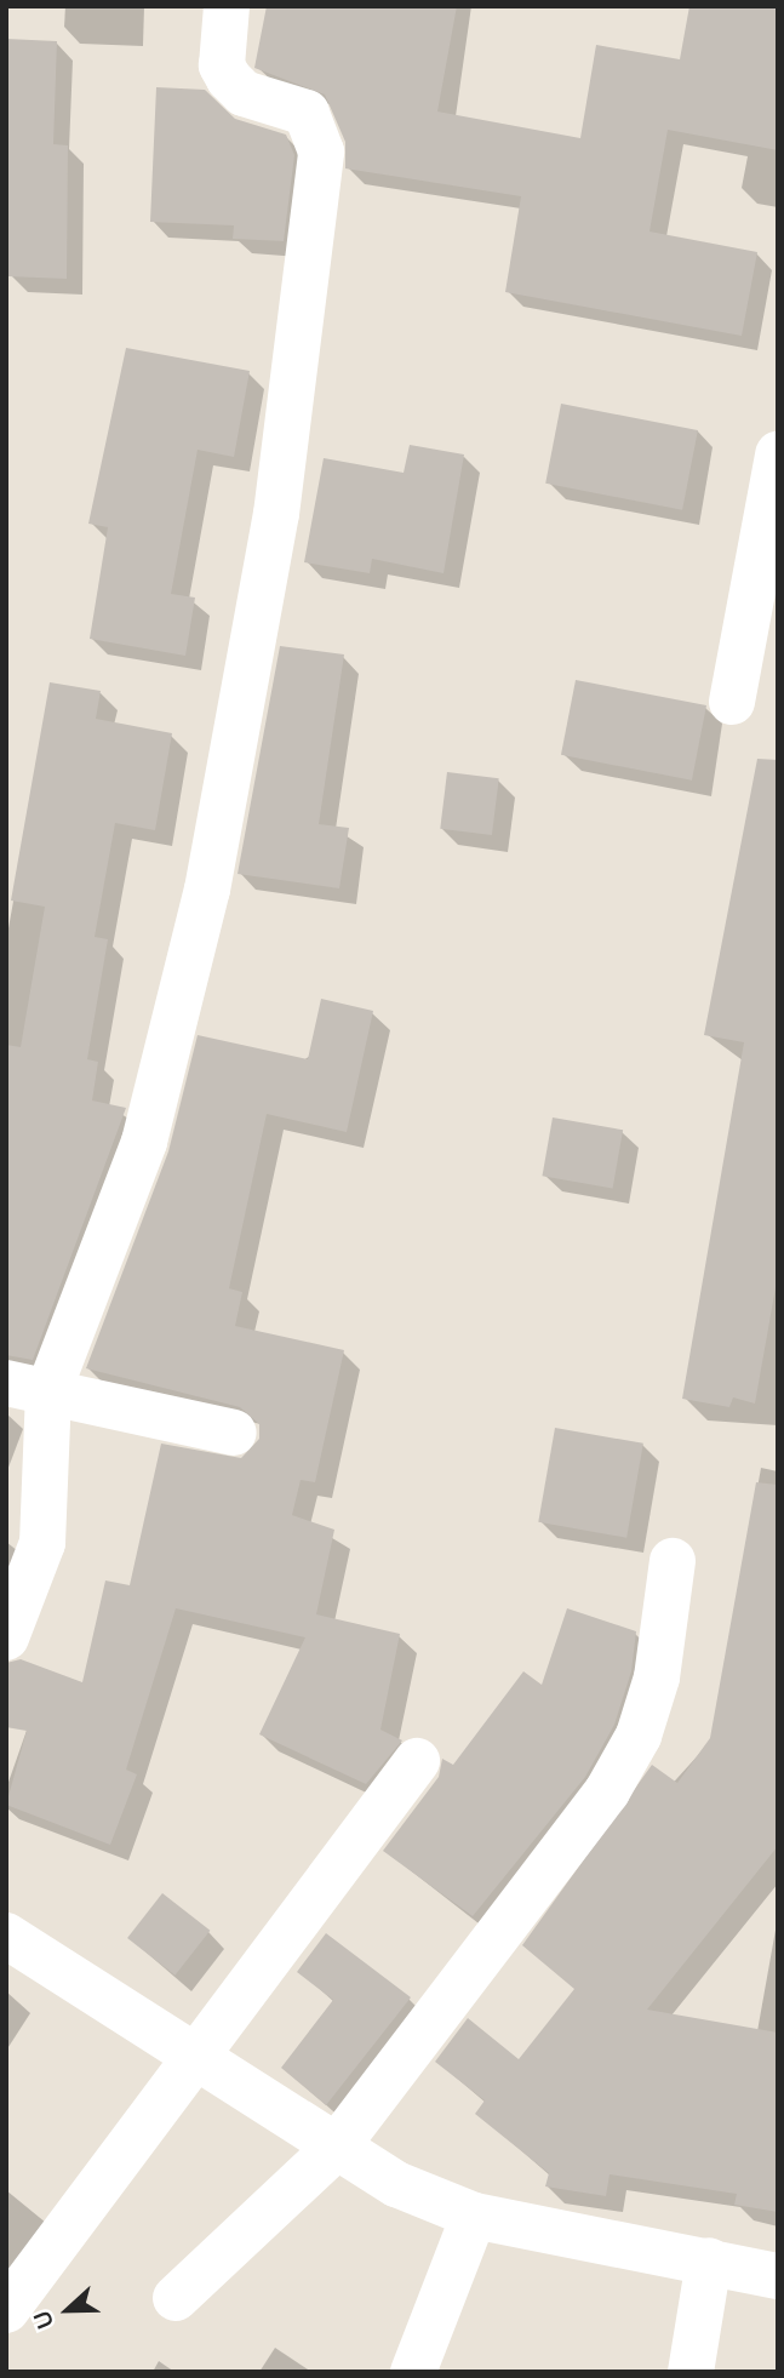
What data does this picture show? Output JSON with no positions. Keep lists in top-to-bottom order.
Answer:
{
  "north": "left"
}
